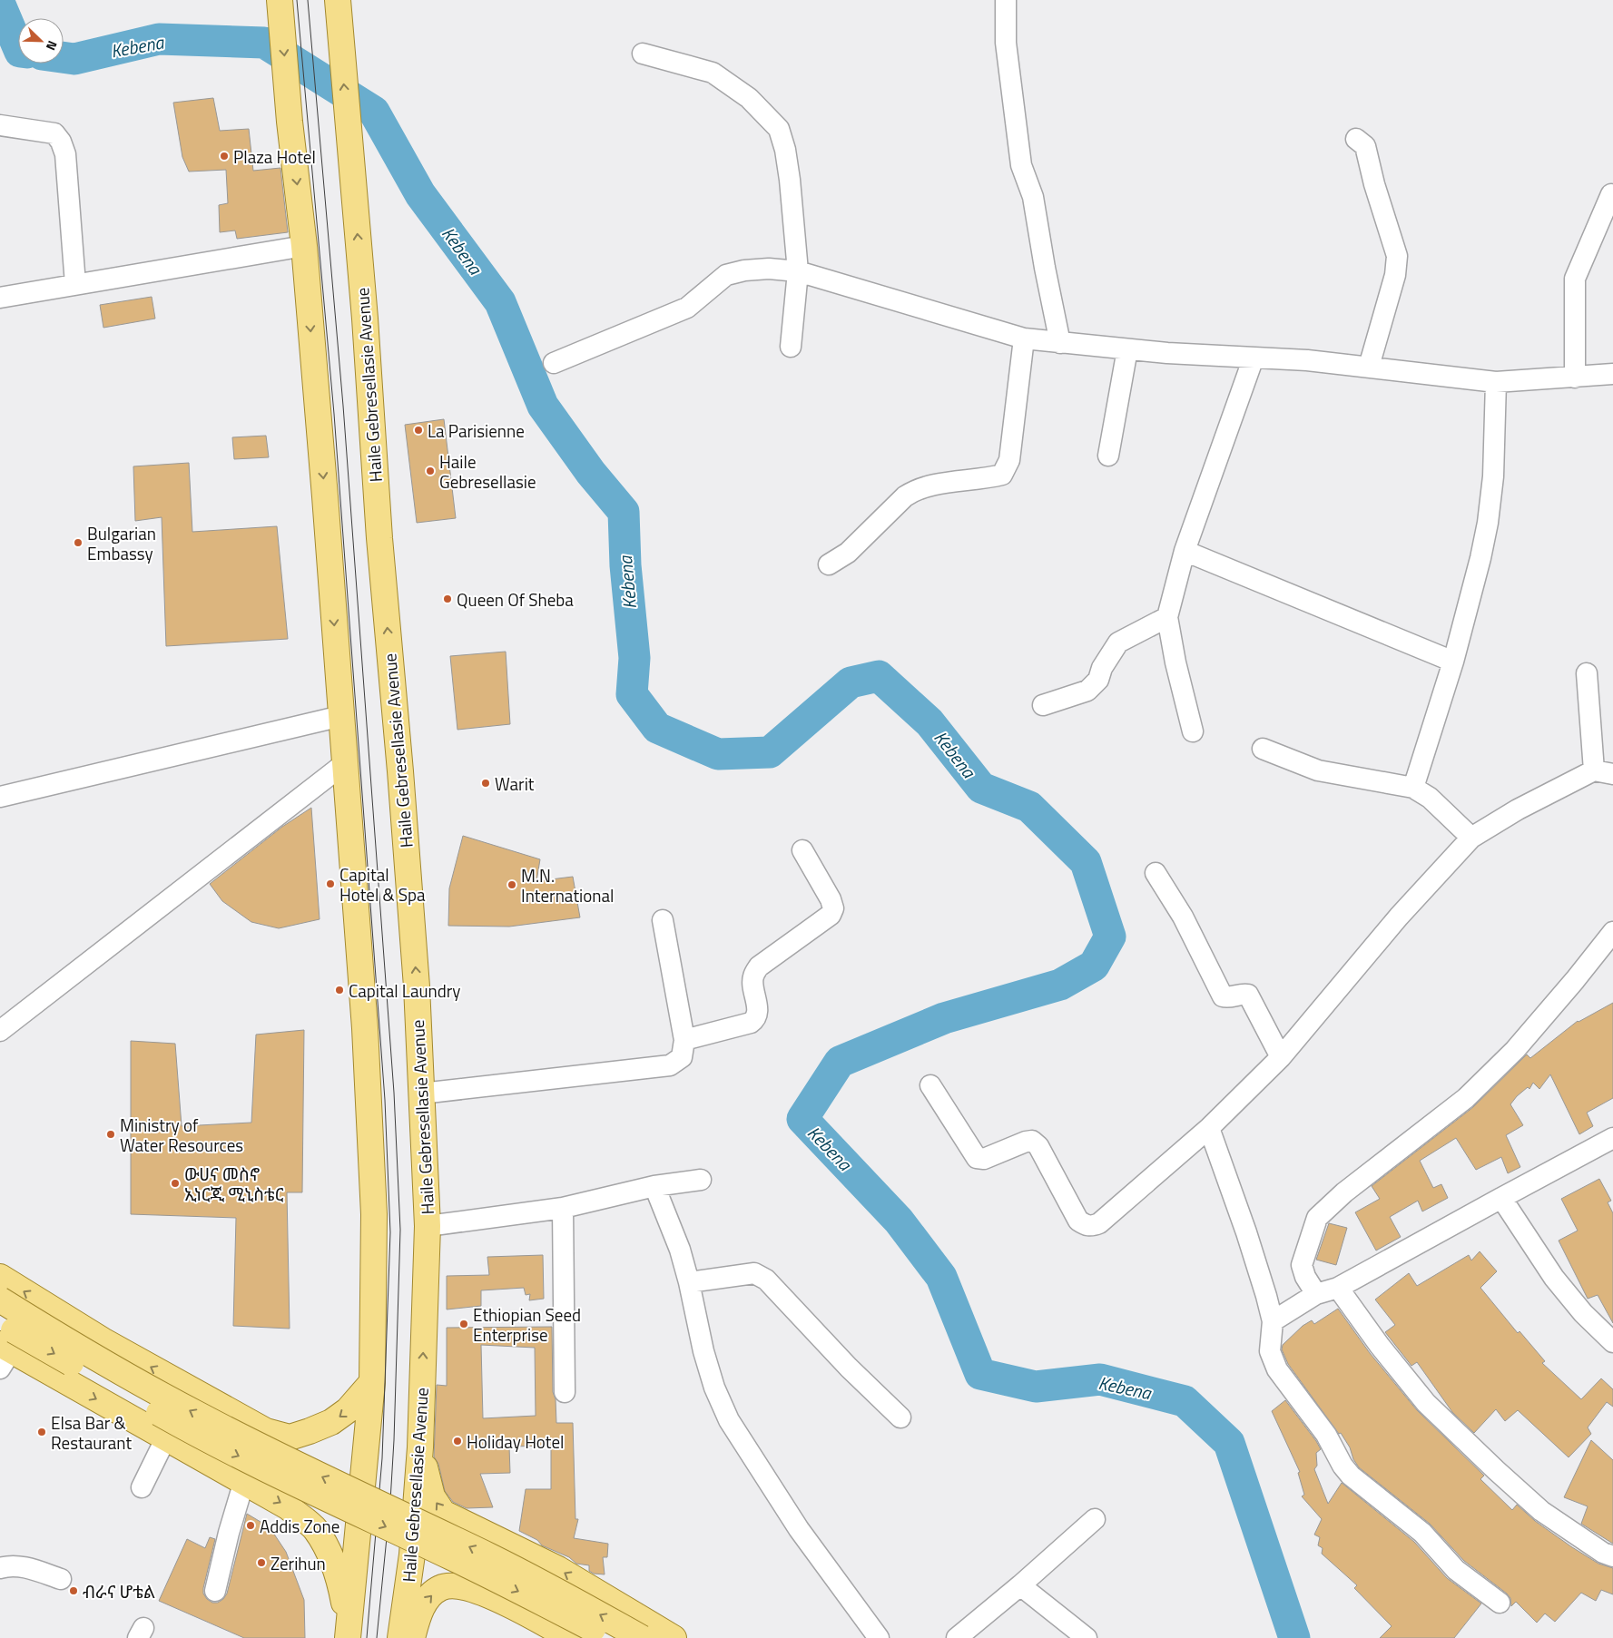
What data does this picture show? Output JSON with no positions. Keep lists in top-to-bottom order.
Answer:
{
  "streets": {
    "main road": ["Haile Gebresellasie Avenue"]
  },
  "water": ["Kebena"],
  "places": [
    "Plaza Hotel",
    "La Parisienne",
    "Haile Gebresellasie",
    "Bulgarian Embassy",
    "Queen Of Sheba",
    "Warit",
    "Capital Hotel & Spa",
    "M.N. International",
    "Capital Laundry",
    "Ministry of Water Resources",
    "ውሀና መስኖ ኢነርጂ ሚኒስቴር",
    "Ethiopian Seed Enterprise",
    "Elsa Bar & Restaurant",
    "Holiday Hotel",
    "Addis Zone",
    "Zerihun",
    "ብራና ሆቴል"
  ],
  "north": "bottom right"
}
